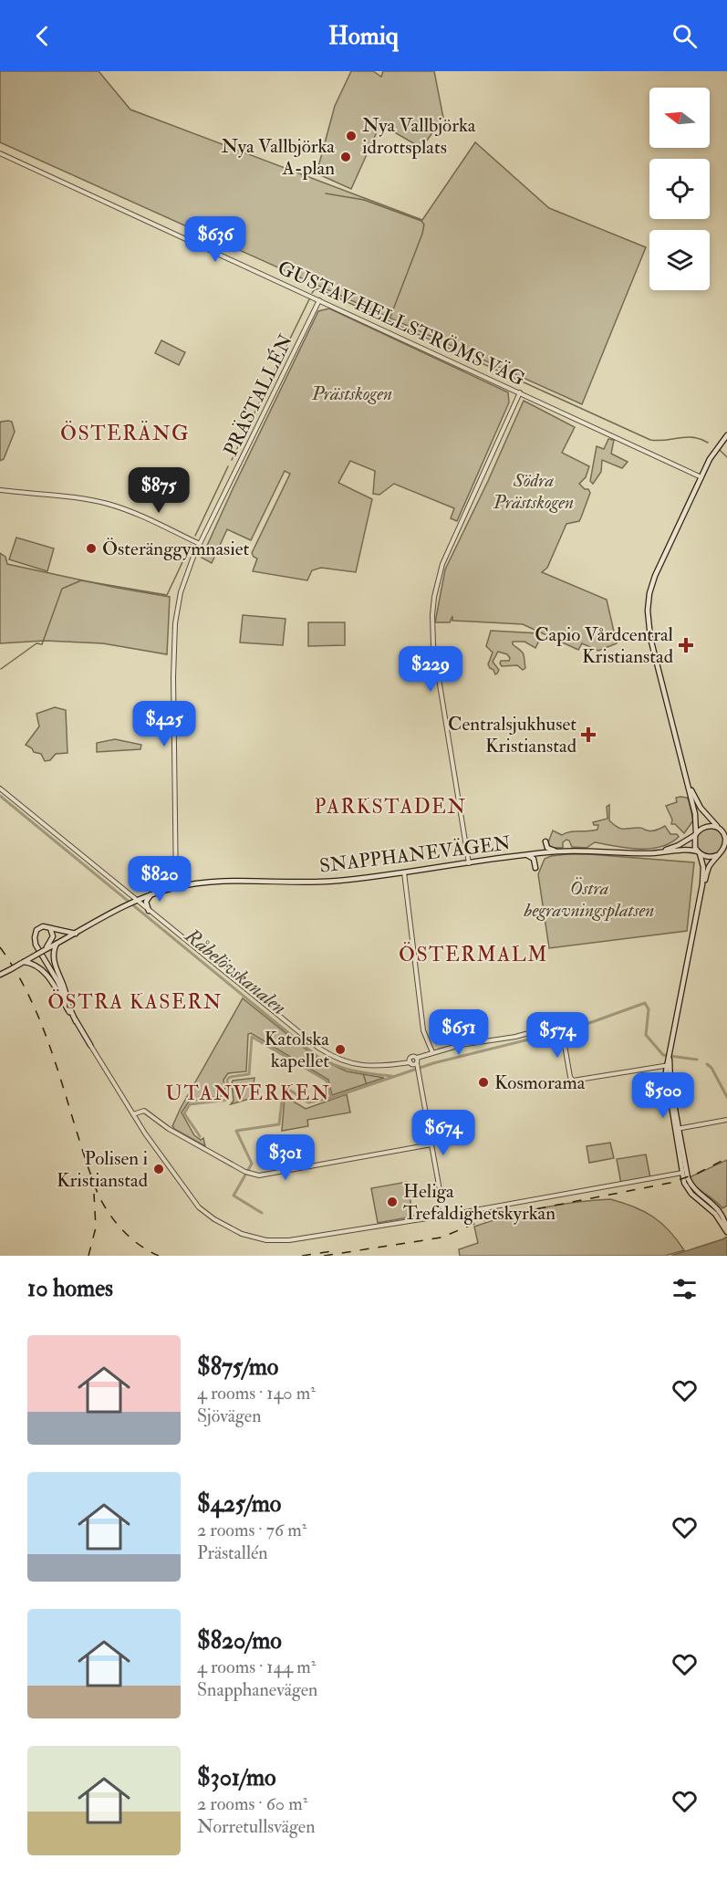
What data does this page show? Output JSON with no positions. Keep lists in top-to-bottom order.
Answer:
{
  "streets": {
    "main road": ["SNAPPHANEVÄGEN"],
    "street": ["GUSTAV HELLSTRÖMS VÄG", "PRÄSTALLÉN"]
  },
  "crossings": [
    ["GUSTAV HELLSTRÖMS VÄG", "PRÄSTALLÉN"],
    ["PRÄSTALLÉN", "SNAPPHANEVÄGEN"]
  ],
  "districts": [
    "ÖSTERÄNG",
    "PARKSTADEN",
    "ÖSTERMALM",
    "ÖSTRA KASERN",
    "UTANVERKEN"
  ],
  "water": ["Råbelövskanalen"],
  "parks": ["Prästskogen", "Södra Prästskogen", "Östra begravningsplatsen"],
  "places": {
    "other": [
      "Nya Vallbjörka idrottsplats",
      "Nya Vallbjörka A-plan",
      "Österänggymnasiet",
      "Katolska kapellet",
      "Kosmorama",
      "Polisen i Kristianstad",
      "Heliga Trefaldighetskyrkan"
    ],
    "health": ["Capio Vårdcentral Kristianstad", "Centralsjukhuset Kristianstad"]
  },
  "north": "left",
  "page": {
    "header": "Homiq",
    "price": [
      "$636",
      "$875",
      "$229",
      "$425",
      "$820",
      "$651",
      "$574",
      "$500",
      "$674",
      "$301"
    ],
    "heading": "10 homes",
    "list": [
      {
        "name": "$875/mo",
        "note": "4 rooms · 140 m² · Sjövägen"
      },
      {
        "name": "$425/mo",
        "note": "2 rooms · 76 m² · Prästallén"
      },
      {
        "name": "$820/mo",
        "note": "4 rooms · 144 m² · Snapphanevägen"
      },
      {
        "name": "$301/mo",
        "note": "2 rooms · 60 m² · Norretullsvägen"
      }
    ]
  }
}
